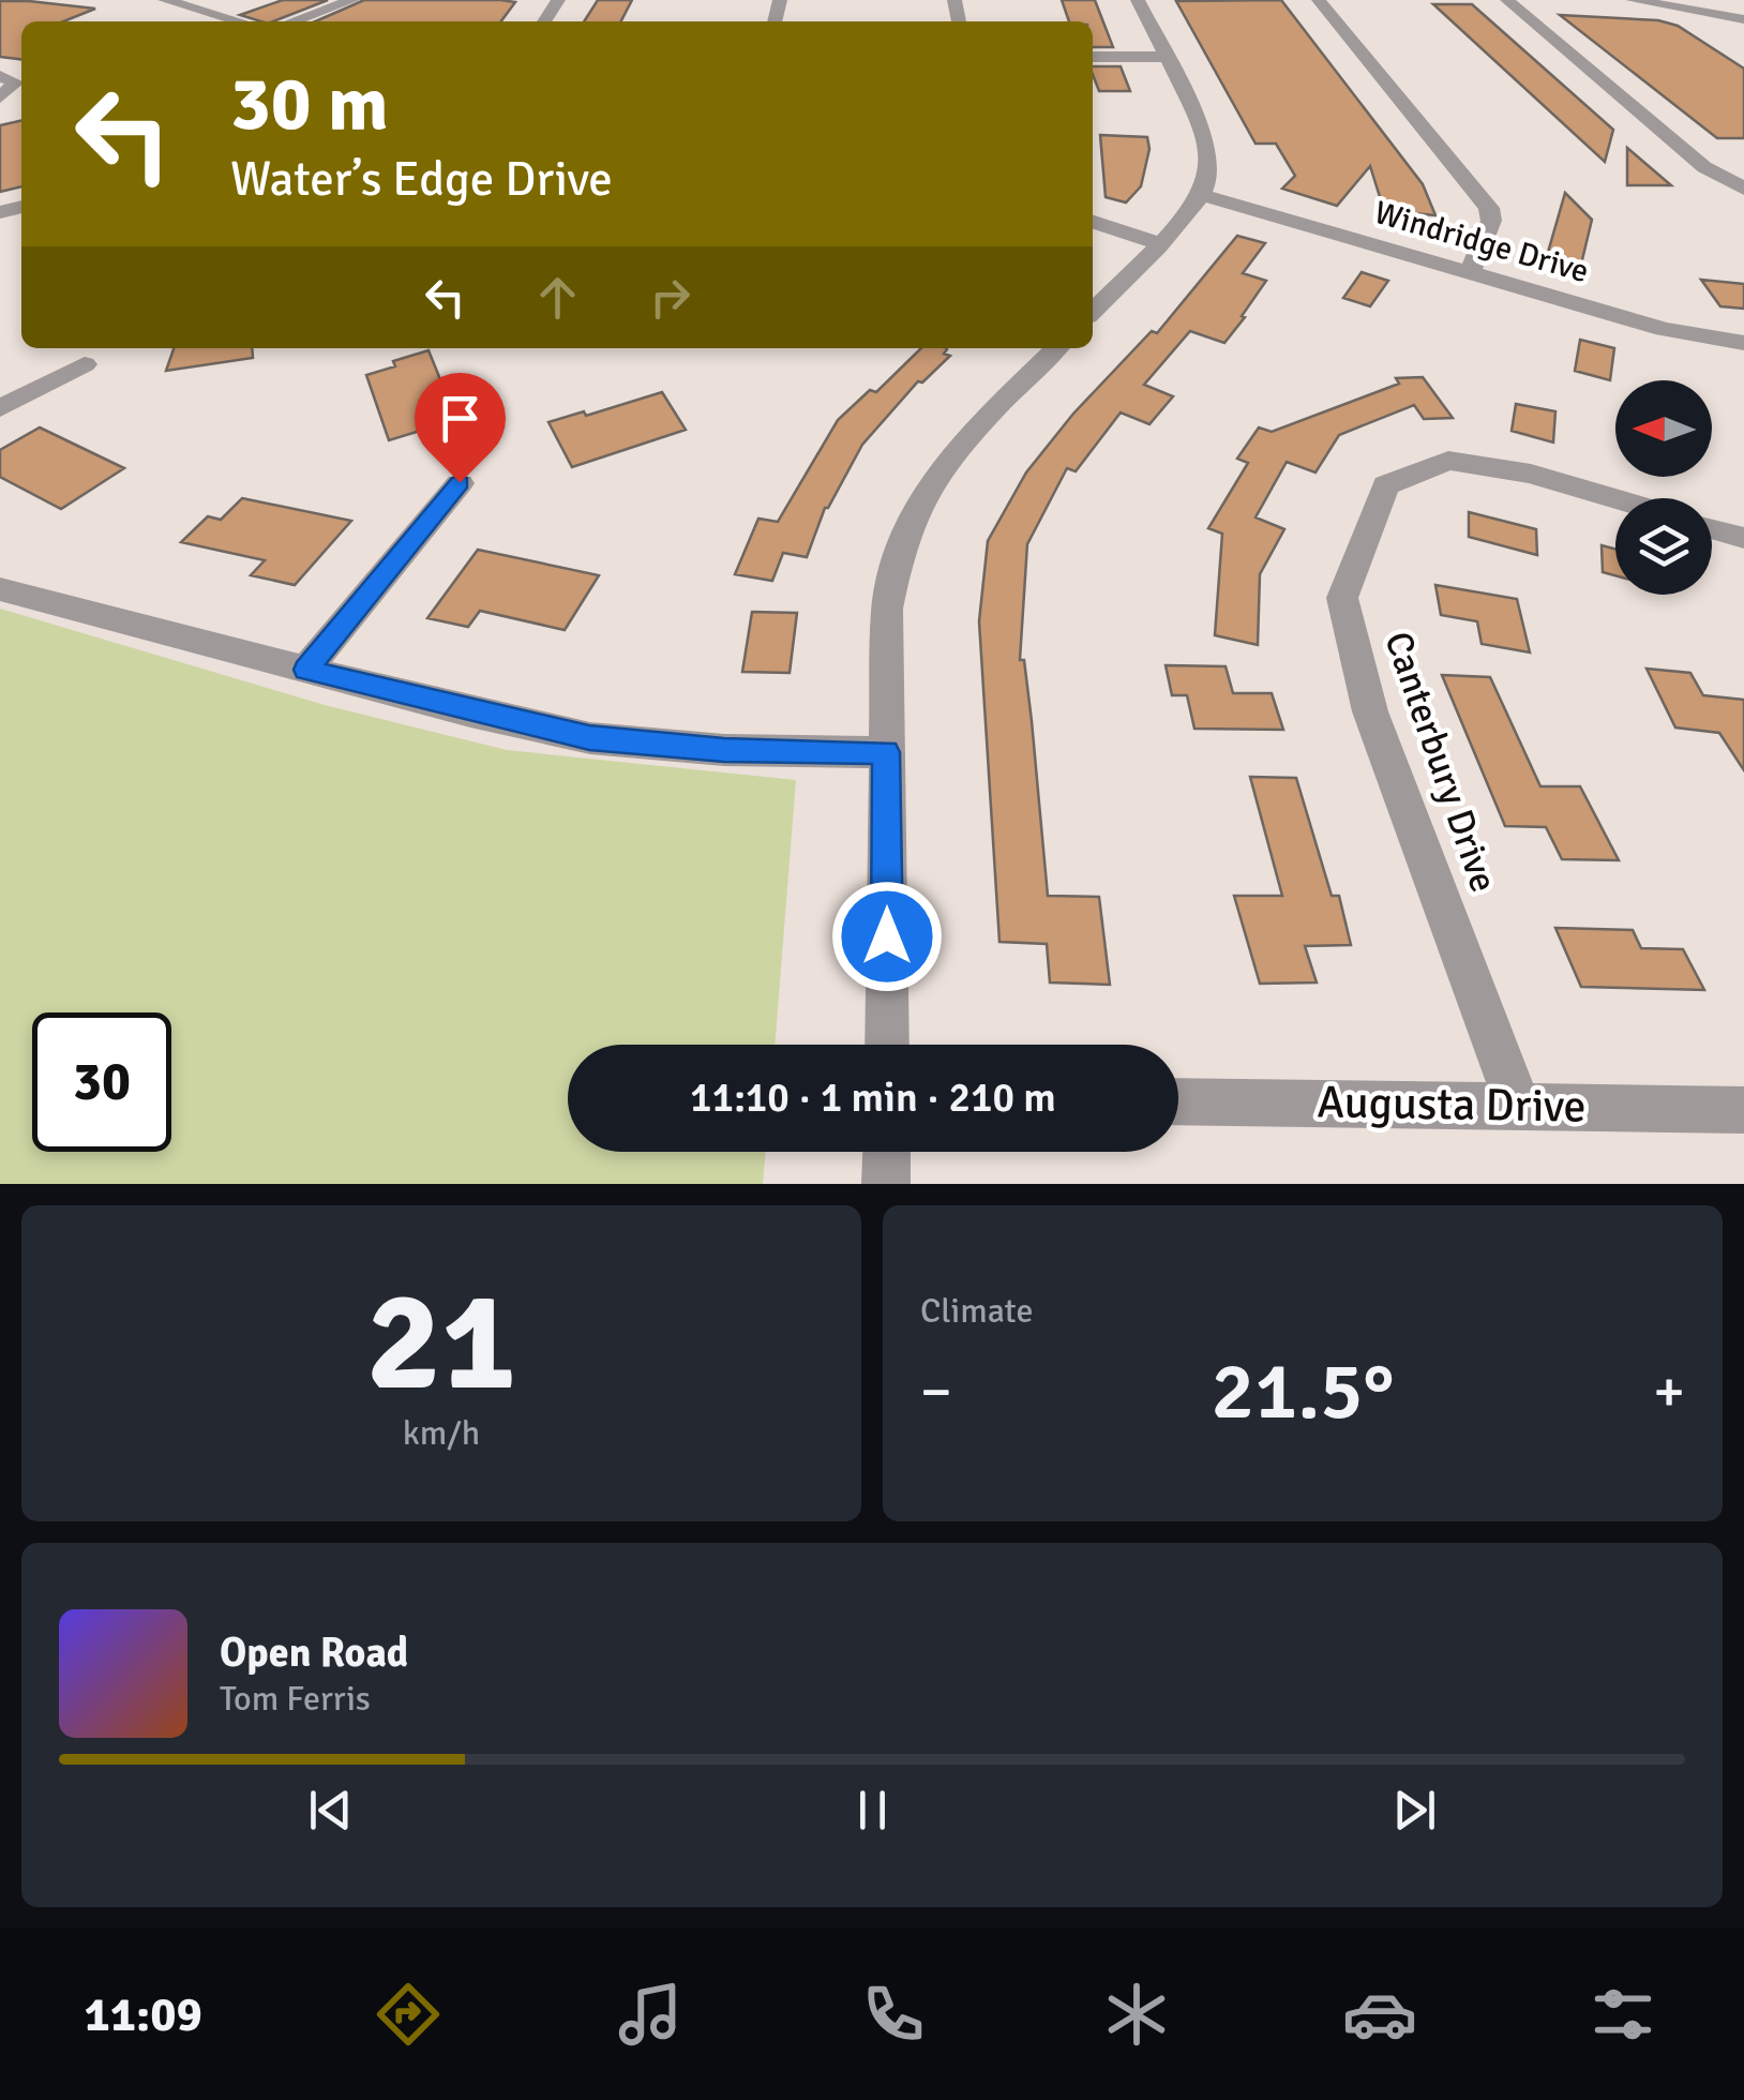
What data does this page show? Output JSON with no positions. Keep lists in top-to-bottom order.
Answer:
{
  "streets": {
    "street": ["Windridge Drive", "Canterbury Drive", "Augusta Drive"]
  },
  "crossings": [
    ["Canterbury Drive", "Augusta Drive"]
  ],
  "north": "left",
  "page": {
    "turn": ["30 m", "Water’s Edge Drive"],
    "limit": "30",
    "trip": "11:10 · 1 min · 210 m",
    "tile": [
      ["21", "km/h"],
      "Climate"
    ],
    "heat": ["−", "21.5°", "+"],
    "song": ["Open Road", "Tom Ferris"],
    "tabs": "11:09"
  }
}
